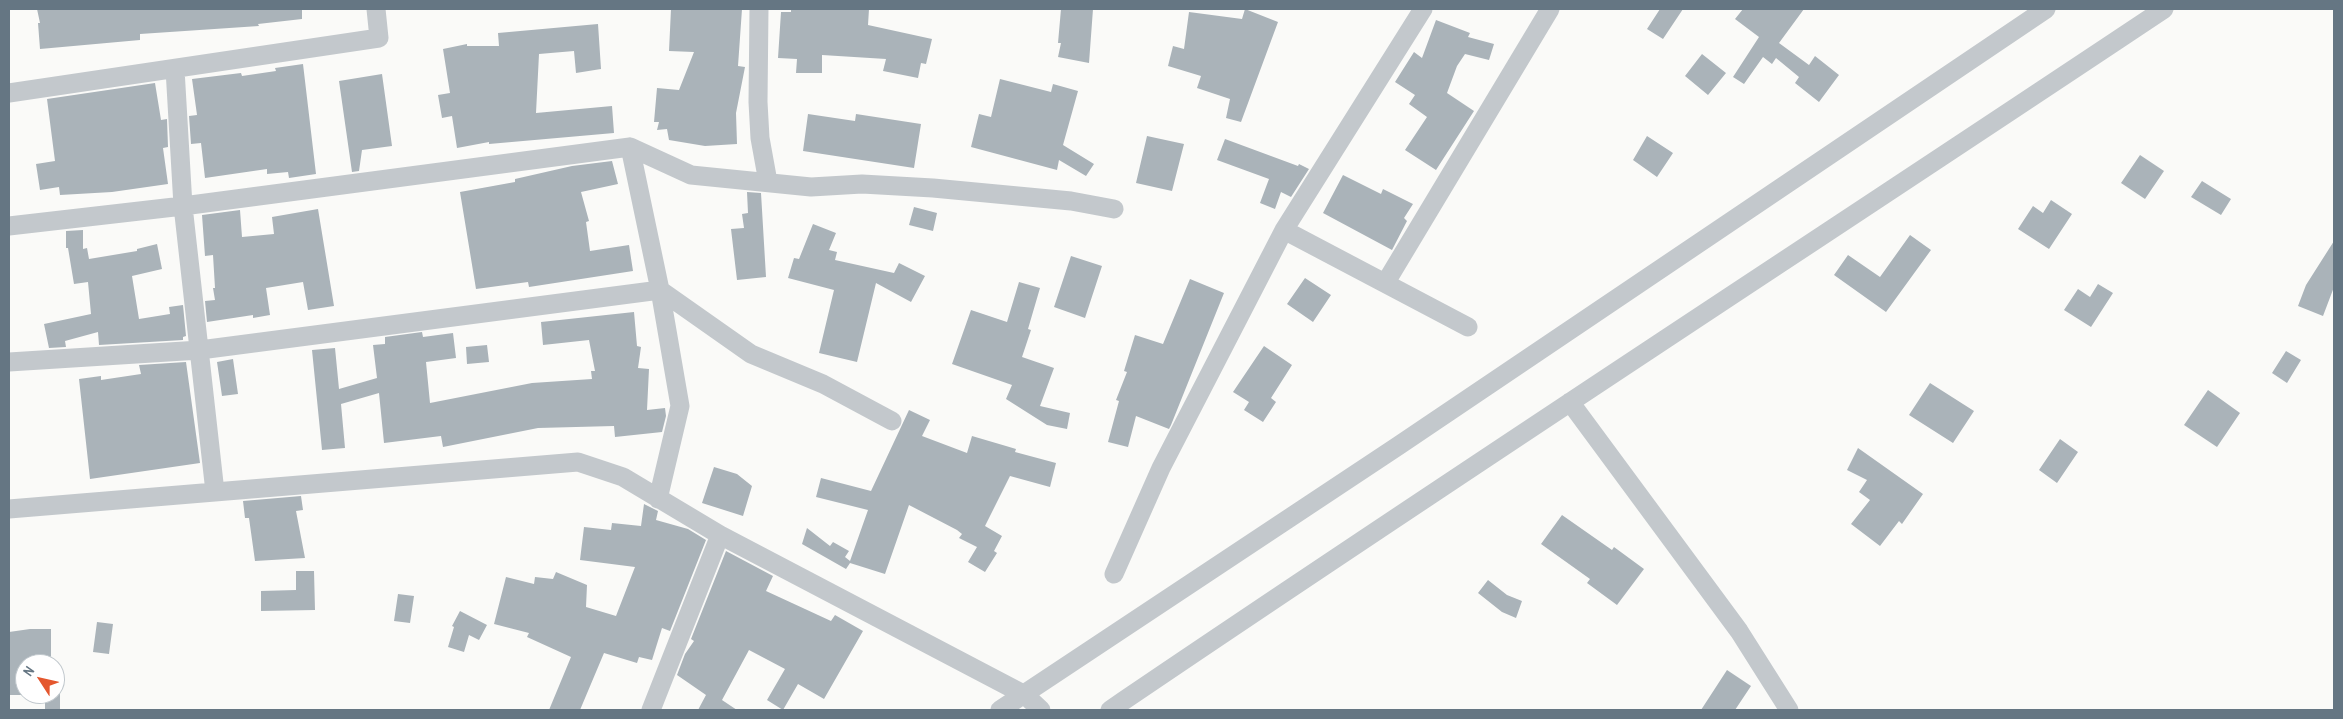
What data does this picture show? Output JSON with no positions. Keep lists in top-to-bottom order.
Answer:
{
  "north": "top left"
}
